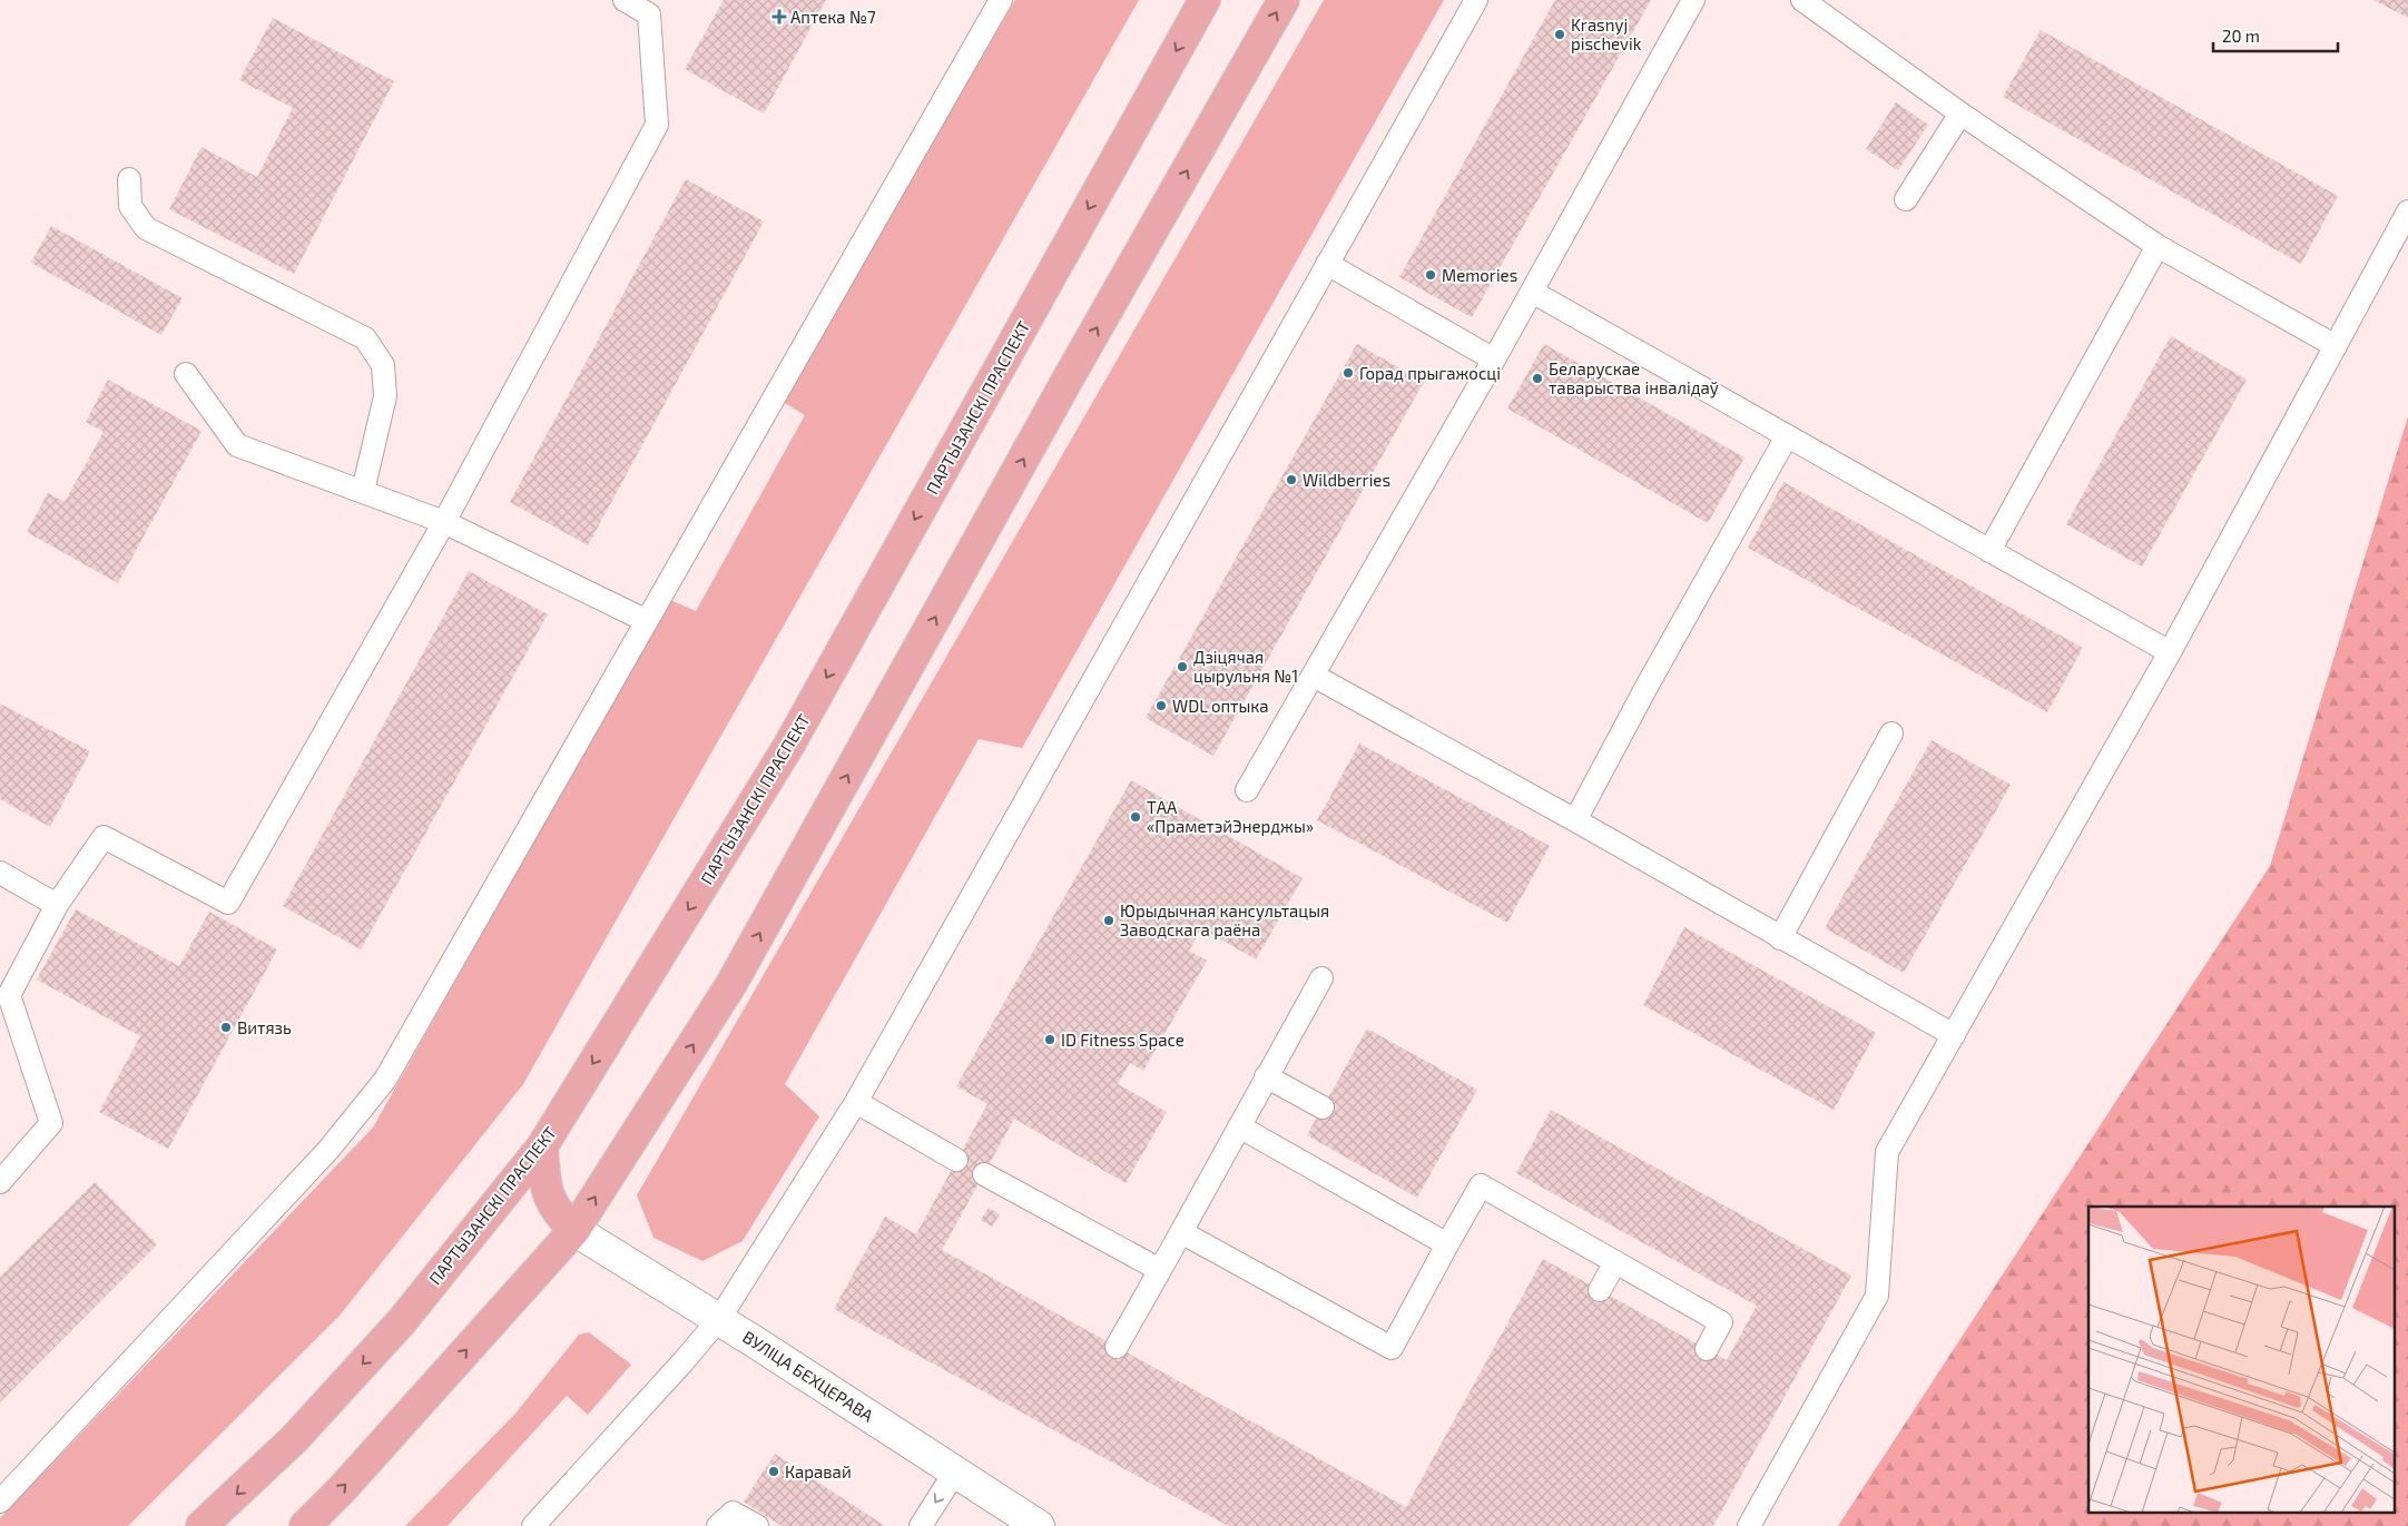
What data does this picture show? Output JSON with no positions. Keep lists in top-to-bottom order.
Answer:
{
  "streets": {
    "main road": ["ПАРТЫЗАНСКІ ПРАСПЕКТ"],
    "street": ["ВУЛІЦА БЕХЦЕРАВА"]
  },
  "places": {
    "health": ["Аптека №7"],
    "other": [
      "Krasnyj pischevik",
      "Memories",
      "Горад прыгажосці",
      "Беларускае таварыства інвалідаў",
      "Wildberries",
      "Дзіцячая цырульня №1",
      "WDL оптыка",
      "ТАА «ПраметэйЭнерджы»",
      "Юрыдычная кансультацыя Заводскага раёна",
      "Витязь",
      "ID Fitness Space",
      "Каравай"
    ]
  },
  "scale_bar": "20 m"
}
